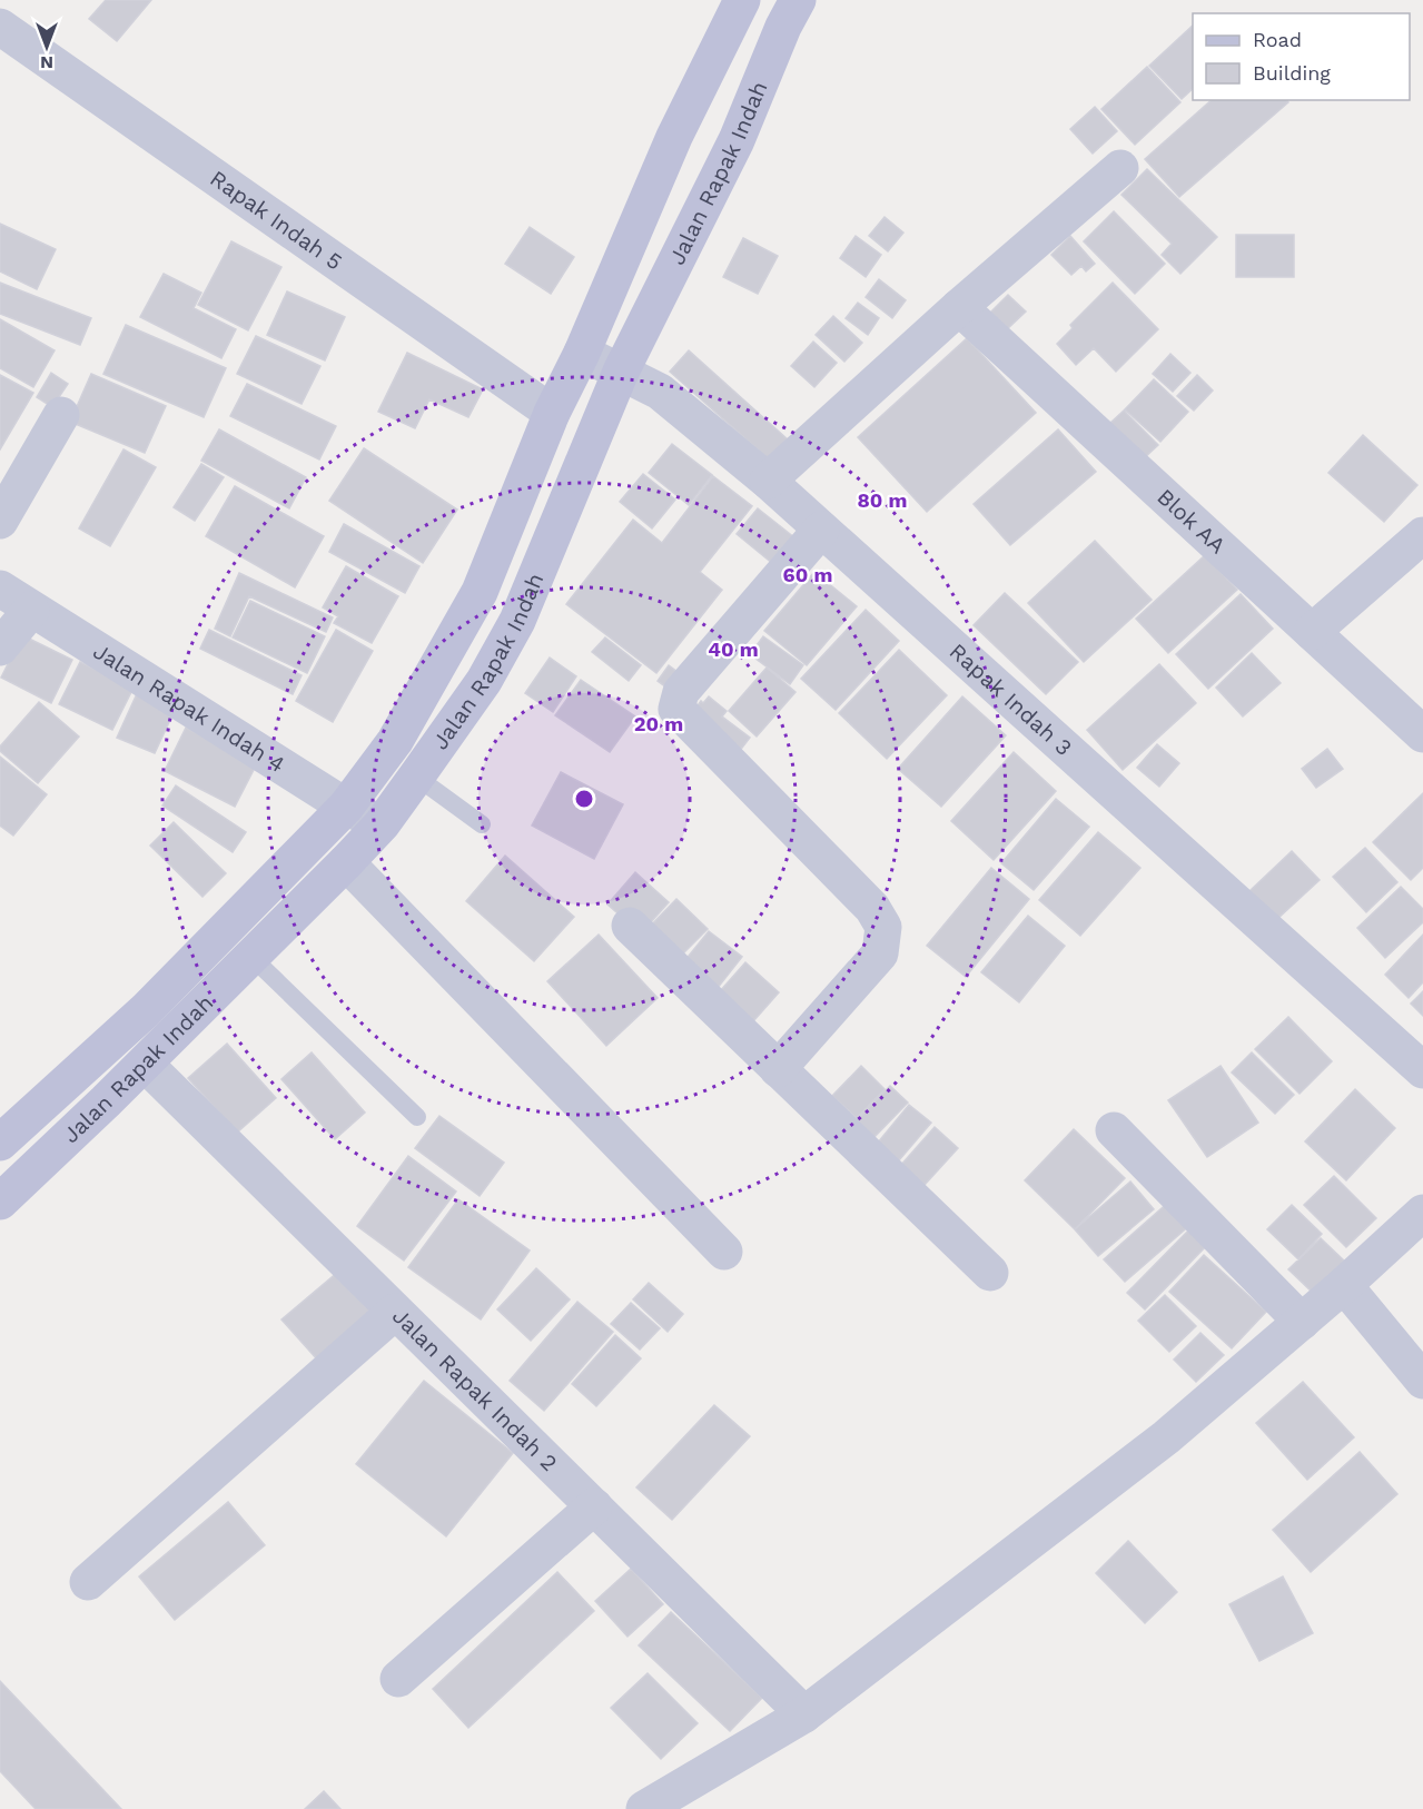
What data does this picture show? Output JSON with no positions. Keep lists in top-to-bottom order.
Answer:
{
  "streets": {
    "main road": ["Jalan Rapak Indah"],
    "street": [
      "Rapak Indah 5",
      "Blok AA",
      "Rapak Indah 3",
      "Jalan Rapak Indah 4",
      "Jalan Rapak Indah 2"
    ]
  },
  "crossings": [
    ["Jalan Rapak Indah", "Rapak Indah 5"],
    ["Jalan Rapak Indah", "Rapak Indah 3"],
    ["Jalan Rapak Indah", "Jalan Rapak Indah 4"],
    ["Jalan Rapak Indah", "Jalan Rapak Indah 2"]
  ],
  "legend": ["Road", "Building"],
  "north": "bottom",
  "rings": [
    "80 m",
    "60 m",
    "40 m",
    "20 m"
  ]
}
